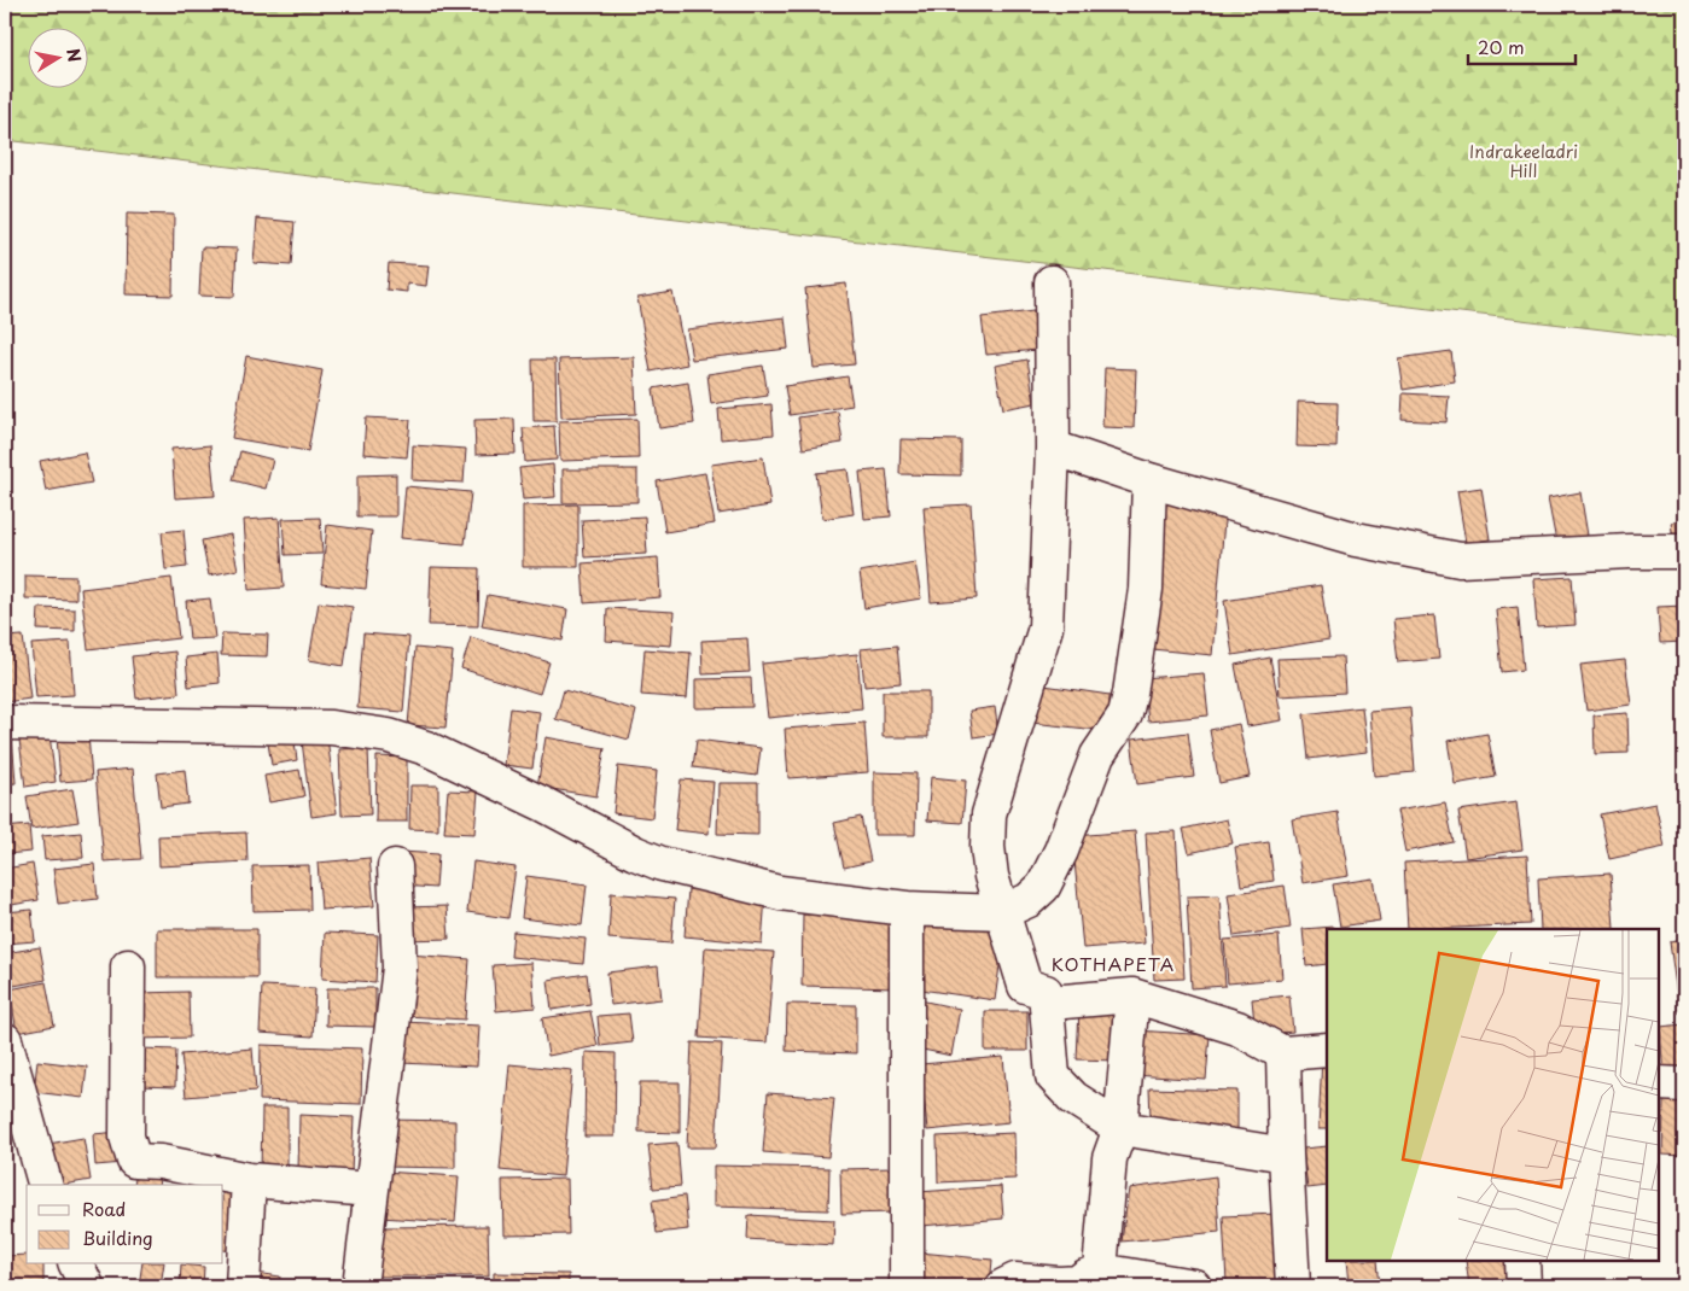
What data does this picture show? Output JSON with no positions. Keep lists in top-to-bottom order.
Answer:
{
  "districts": ["KOTHAPETA"],
  "parks": ["Indrakeeladri Hill"],
  "legend": ["Road", "Building"],
  "scale_bar": "20 m",
  "north": "right"
}
